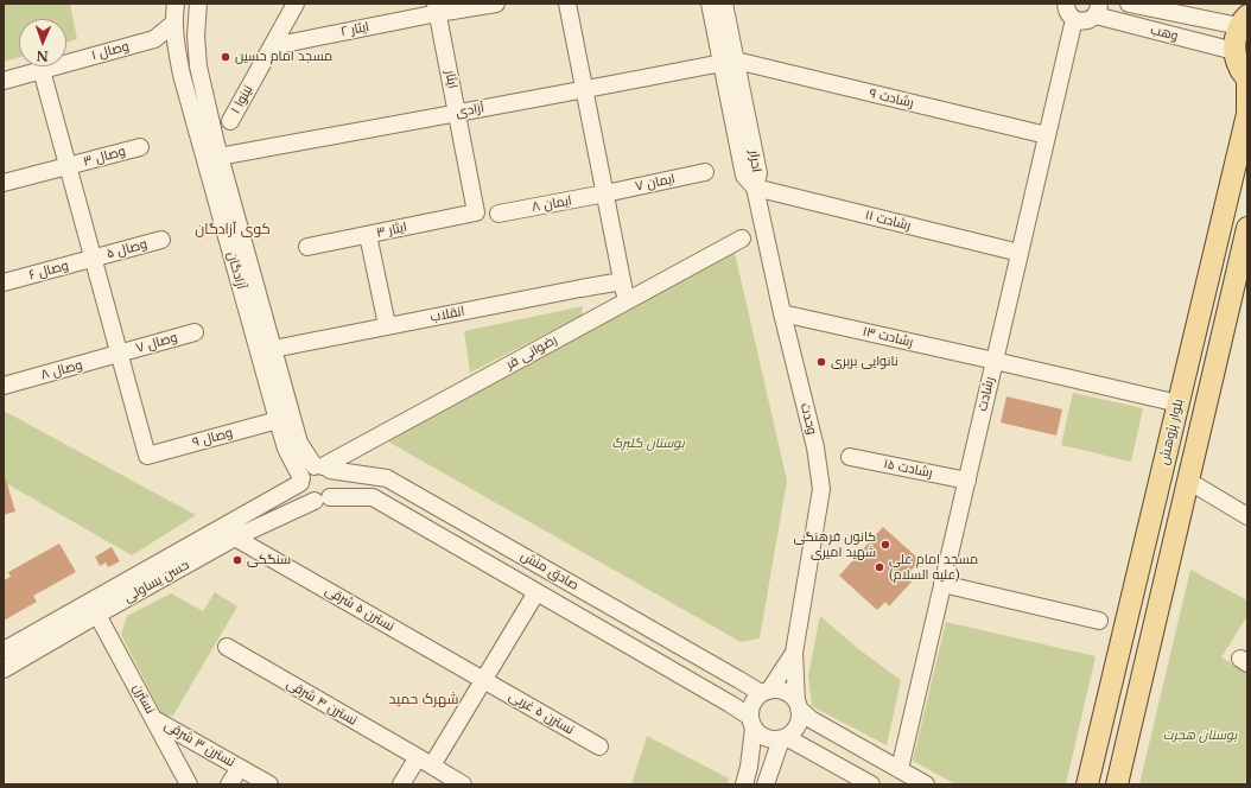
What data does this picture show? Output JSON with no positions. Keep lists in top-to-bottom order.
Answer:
{
  "streets": {
    "main road": ["بلوار پژوهش"],
    "street": [
      "ایثار ۲",
      "وهب",
      "وصال ۱",
      "ایثار",
      "رشادت ۹",
      "نینوا ۱",
      "آزادی",
      "وصال ۳",
      "احرار",
      "ایمان ۷",
      "ایمان ۸",
      "رشادت ۱۱",
      "ایثار ۳",
      "وصال ۵",
      "وصال ۶",
      "آزادگان",
      "انقلاب",
      "رشادت ۱۳",
      "وصال ۷",
      "رضوانی فر",
      "وصال ۸",
      "رشادت",
      "وحدت",
      "وصال ۹",
      "رشادت ۱۵",
      "صادق منش",
      "حسن یساولی",
      "نسترن ۵ شرقی",
      "نسترن",
      "نسترن ۴ شرقی",
      "نسترن ۵ غربی",
      "نسترن ۳ شرقی"
    ]
  },
  "crossings": [
    ["ایثار ۲", "ایثار"],
    ["ایثار ۲", "نینوا ۱"],
    ["وصال ۱", "آزادگان"],
    ["ایثار", "آزادی"],
    ["ایثار", "ایثار ۳"],
    ["رشادت ۹", "آزادی"],
    ["رشادت ۹", "احرار"],
    ["رشادت ۹", "رشادت"],
    ["آزادی", "احرار"],
    ["آزادی", "آزادگان"],
    ["احرار", "رشادت ۱۱"],
    ["احرار", "وحدت"],
    ["ایمان ۷", "ایمان ۸"],
    ["رشادت ۱۱", "رشادت"],
    ["رشادت ۱۱", "وحدت"],
    ["وصال ۵", "وصال ۶"],
    ["آزادگان", "انقلاب"],
    ["آزادگان", "رضوانی فر"],
    ["آزادگان", "وصال ۹"],
    ["آزادگان", "صادق منش"],
    ["آزادگان", "حسن یساولی"],
    ["رشادت ۱۳", "رشادت"],
    ["رشادت ۱۳", "وحدت"],
    ["رشادت ۱۳", "بلوار پژوهش"],
    ["وصال ۷", "وصال ۸"],
    ["وصال ۷", "وصال ۹"],
    ["رضوانی فر", "صادق منش"],
    ["رضوانی فر", "حسن یساولی"],
    ["وصال ۸", "وصال ۹"],
    ["رشادت", "رشادت ۱۵"],
    ["وحدت", "صادق منش"],
    ["صادق منش", "حسن یساولی"],
    ["حسن یساولی", "نسترن ۵ شرقی"],
    ["حسن یساولی", "نسترن"],
    ["نسترن ۵ شرقی", "نسترن ۵ غربی"],
    ["نسترن", "نسترن ۳ شرقی"]
  ],
  "districts": ["کوی آزادگان", "شهرک حمید"],
  "parks": ["بوستان گلبرگ", "بوستان هجرت"],
  "places": [
    "مسجد امام حسین",
    "نانوایی بربری",
    "کانون فرهنگی شهید امیری",
    "سنگکی",
    "مسجد امام علی (علیه السلام)"
  ],
  "north": "bottom"
}
